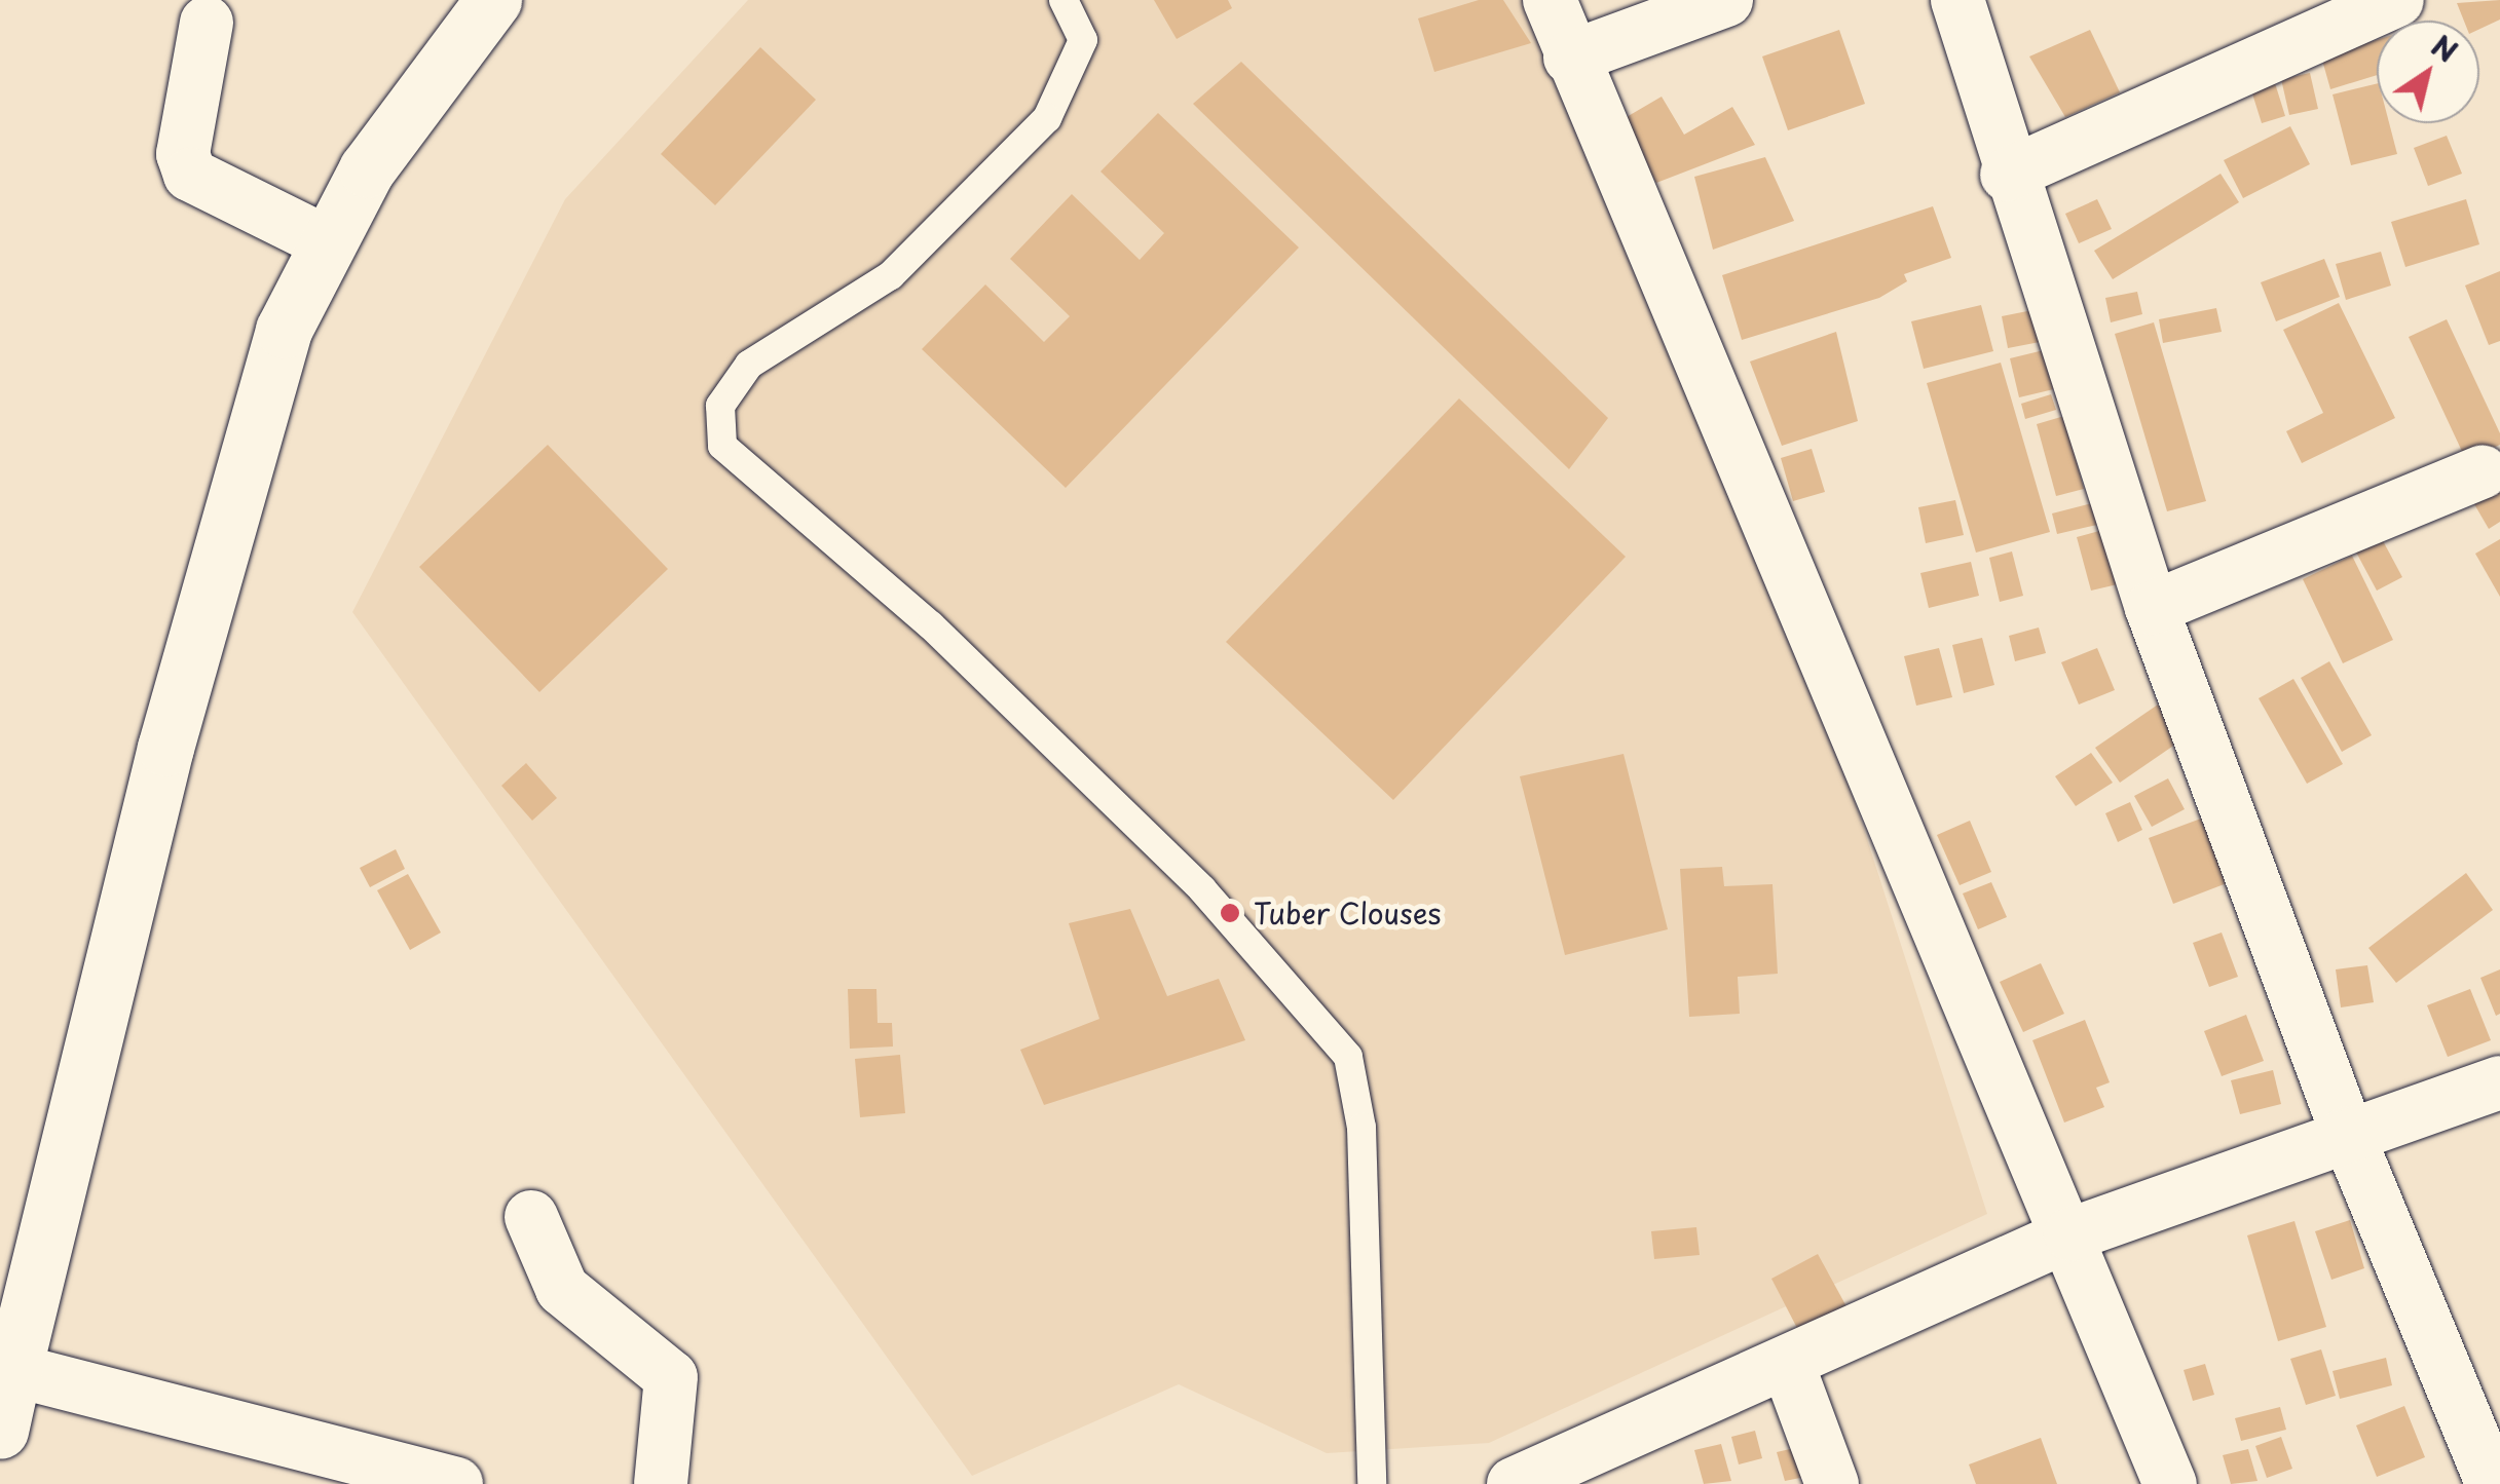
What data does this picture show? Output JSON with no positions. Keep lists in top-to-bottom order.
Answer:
{
  "places": ["Tuber Clouses"],
  "north": "top right"
}
